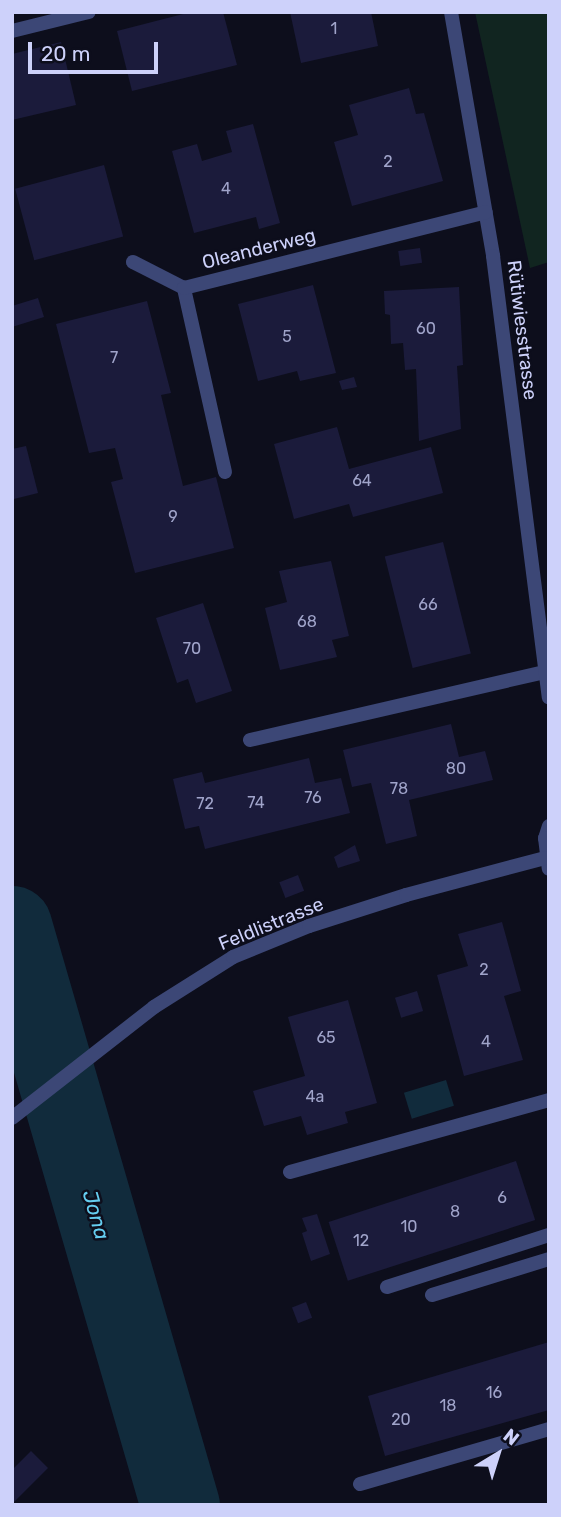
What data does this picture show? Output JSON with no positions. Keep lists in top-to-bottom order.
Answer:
{
  "streets": {
    "street": ["Oleanderweg", "Rütiwiesstrasse", "Feldlistrasse"]
  },
  "crossings": [
    ["Oleanderweg", "Rütiwiesstrasse"]
  ],
  "water": ["Jona"],
  "house_numbers": [
    "1",
    "2",
    "4",
    "60",
    "5",
    "7",
    "64",
    "9",
    "66",
    "68",
    "70",
    "80",
    "78",
    "76",
    "74",
    "72",
    "2",
    "65",
    "4",
    "4a",
    "6",
    "8",
    "10",
    "12",
    "16",
    "18",
    "20"
  ],
  "scale_bar": "20 m",
  "north": "top right"
}
